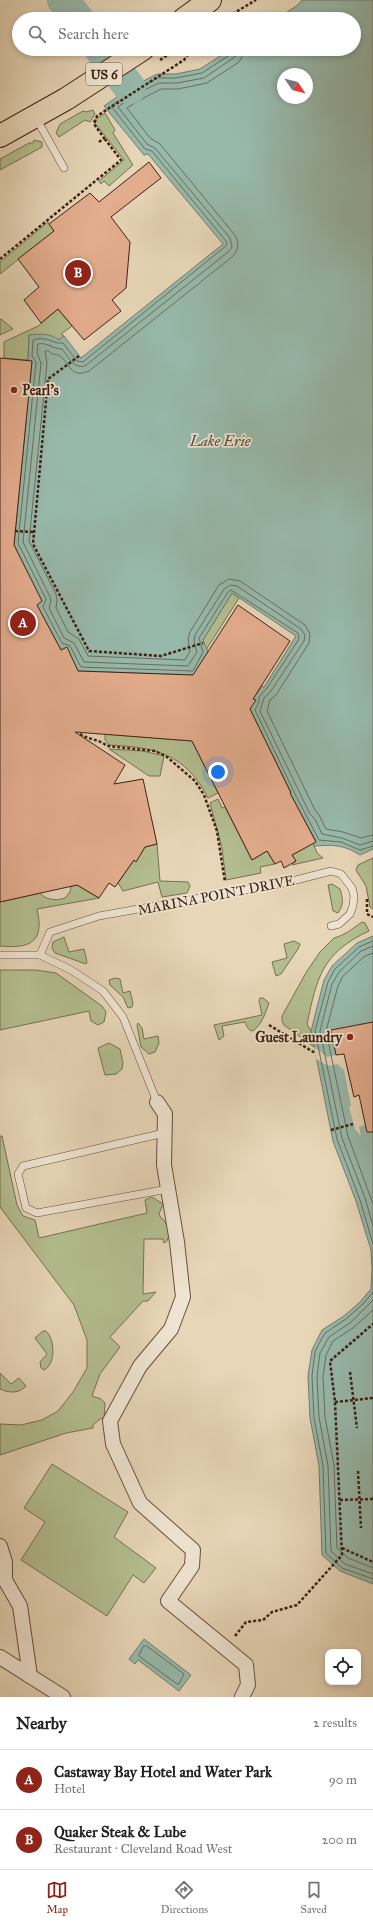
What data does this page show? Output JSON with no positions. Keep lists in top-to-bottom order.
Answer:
{
  "streets": {
    "main road": ["US 6"],
    "lane": ["MARINA POINT DRIVE"]
  },
  "water": ["Lake Erie"],
  "places": ["Pearl's", "Guest Laundry"],
  "north": "bottom right",
  "page": {
    "search": "Search here",
    "pins": ["B", "A"],
    "heading": ["Nearby", "2 results"],
    "list": [
      {
        "mark": "A",
        "name": "Castaway Bay Hotel and Water Park",
        "note": "Hotel",
        "value": "90 m"
      },
      {
        "mark": "B",
        "name": "Quaker Steak & Lube",
        "note": "Restaurant · Cleveland Road West",
        "value": "200 m"
      }
    ],
    "nav": ["Map", "Directions", "Saved"]
  }
}
